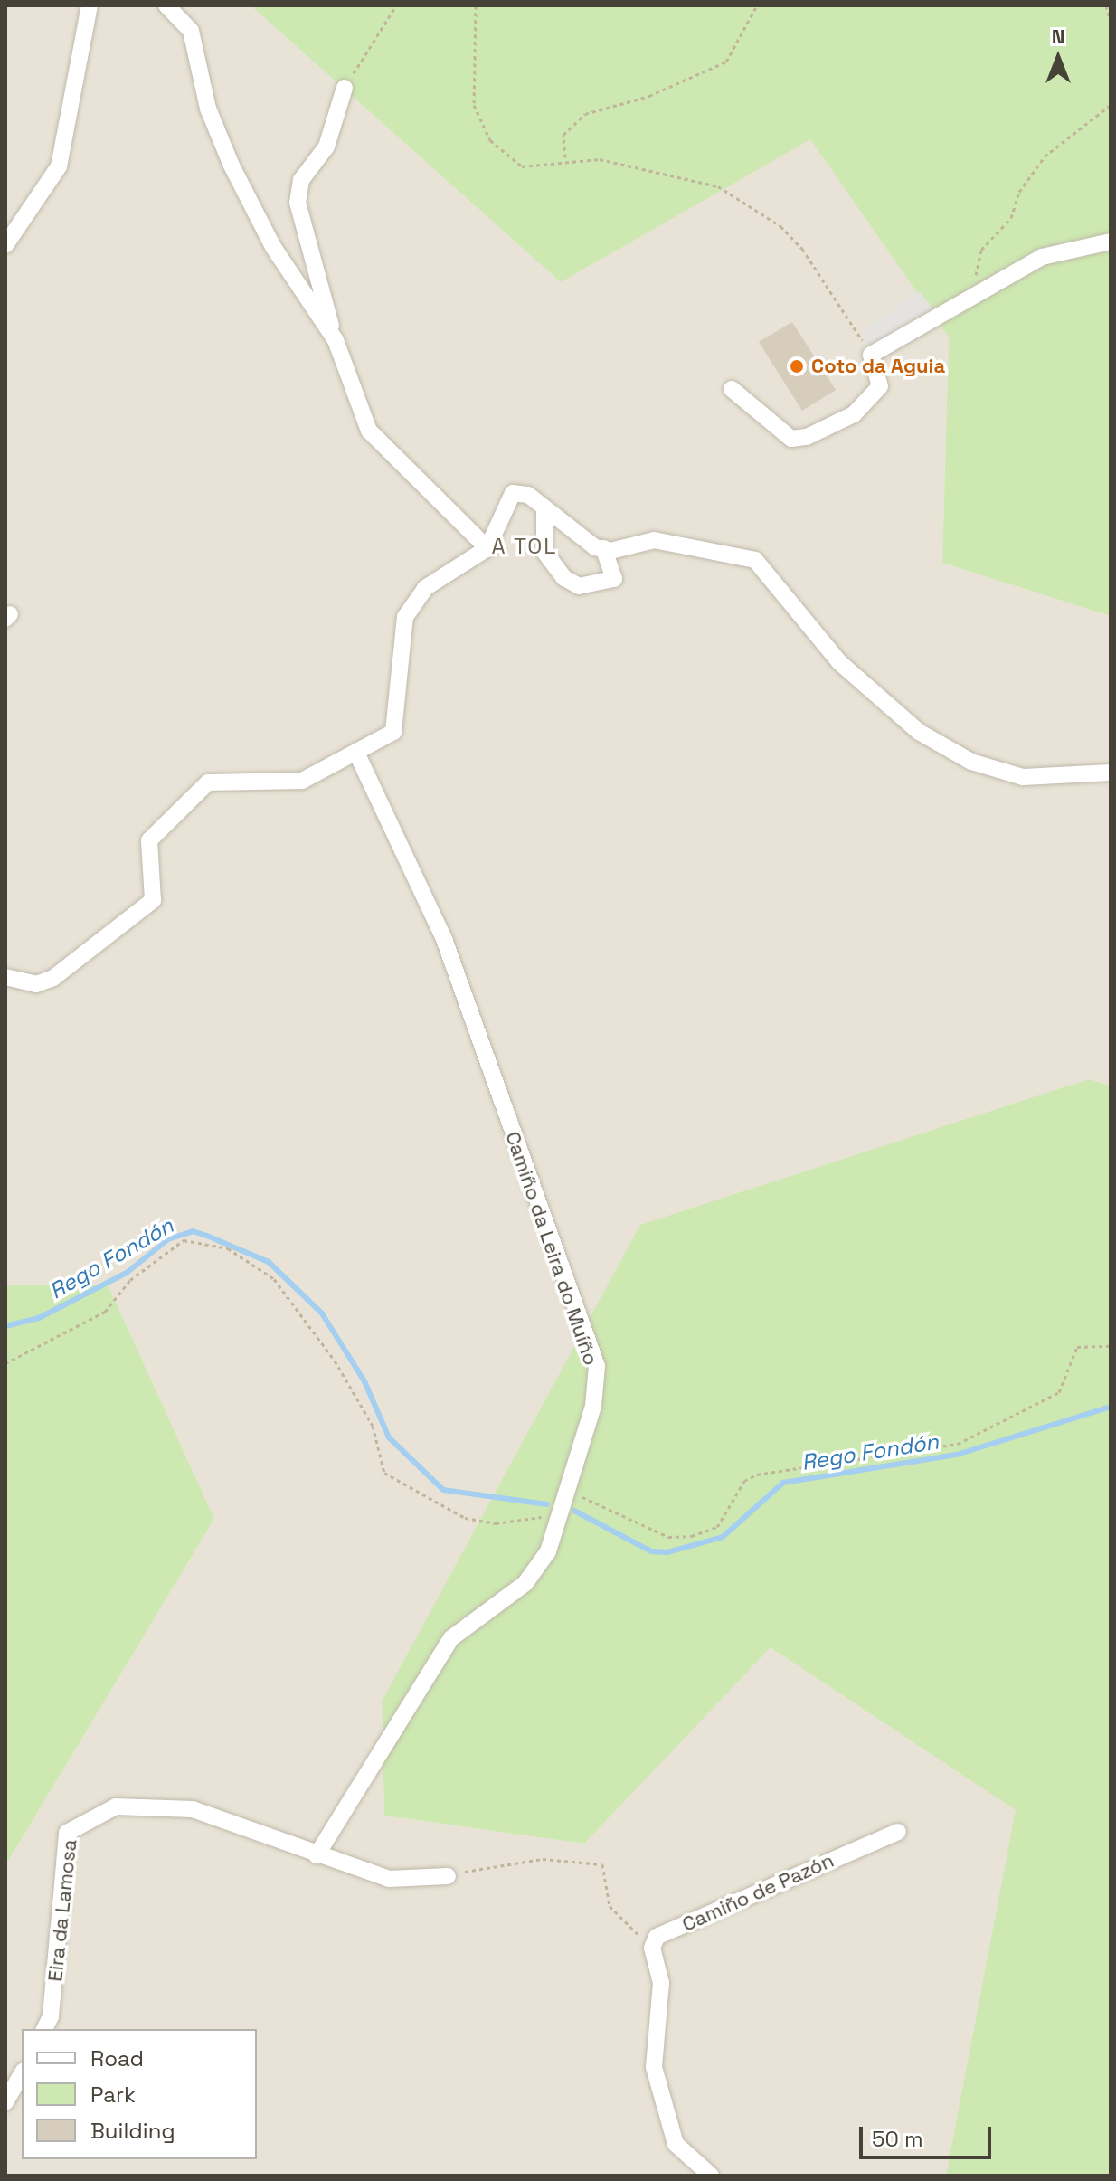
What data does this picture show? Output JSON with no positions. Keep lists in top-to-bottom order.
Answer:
{
  "streets": {
    "street": ["Camiño da Leira do Muíño", "Camiño de Pazón", "Eira da Lamosa"]
  },
  "crossings": [
    ["Camiño da Leira do Muíño", "Eira da Lamosa"]
  ],
  "districts": ["A TOL"],
  "water": ["Rego Fondón"],
  "places": ["Coto da Aguia"],
  "legend": ["Road", "Park", "Building"],
  "scale_bar": "50 m",
  "north": "top"
}
